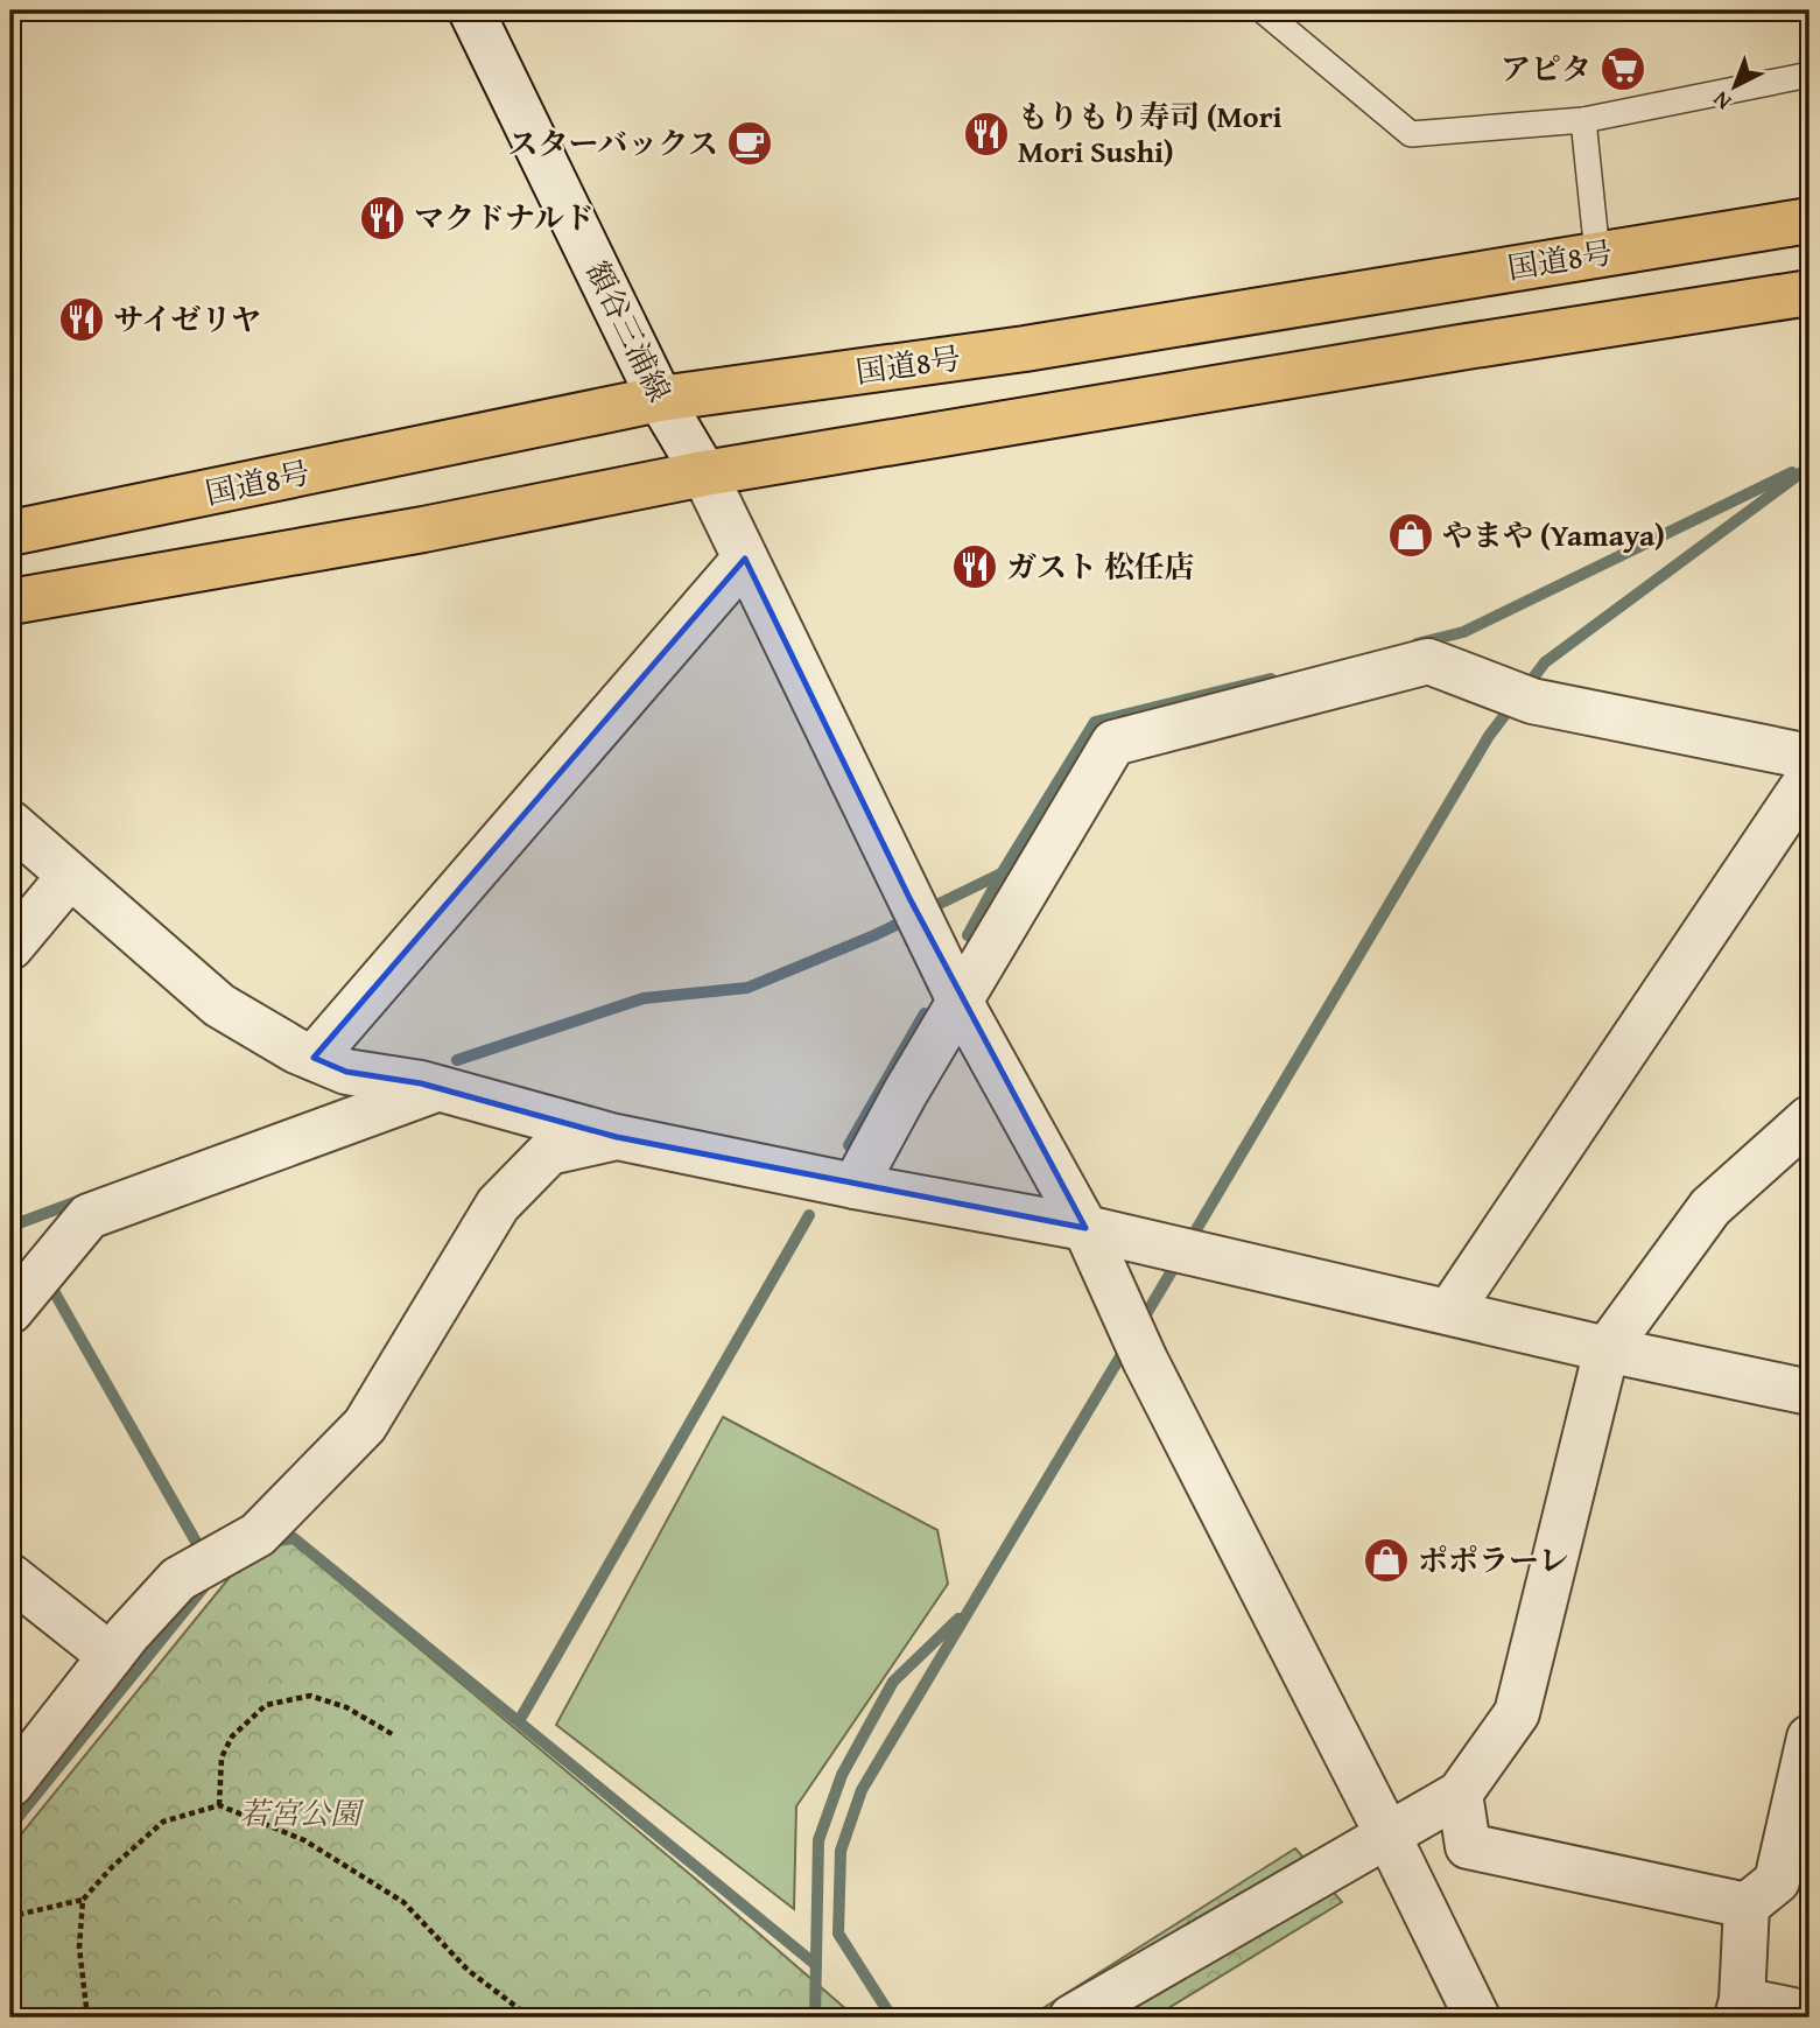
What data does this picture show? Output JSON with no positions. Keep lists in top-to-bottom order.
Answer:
{
  "streets": {
    "highway": ["国道8号"],
    "street": ["額谷三浦線"]
  },
  "crossings": [
    ["国道8号", "額谷三浦線"]
  ],
  "parks": ["若宮公園"],
  "places": {
    "supermarket": ["アピタ"],
    "restaurant": [
      "もりもり寿司 (Mori Mori Sushi)",
      "マクドナルド",
      "サイゼリヤ",
      "ガスト 松任店"
    ],
    "cafe": ["スターバックス"],
    "shop": ["やまや (Yamaya)", "ポポラーレ"]
  },
  "north": "bottom left"
}
